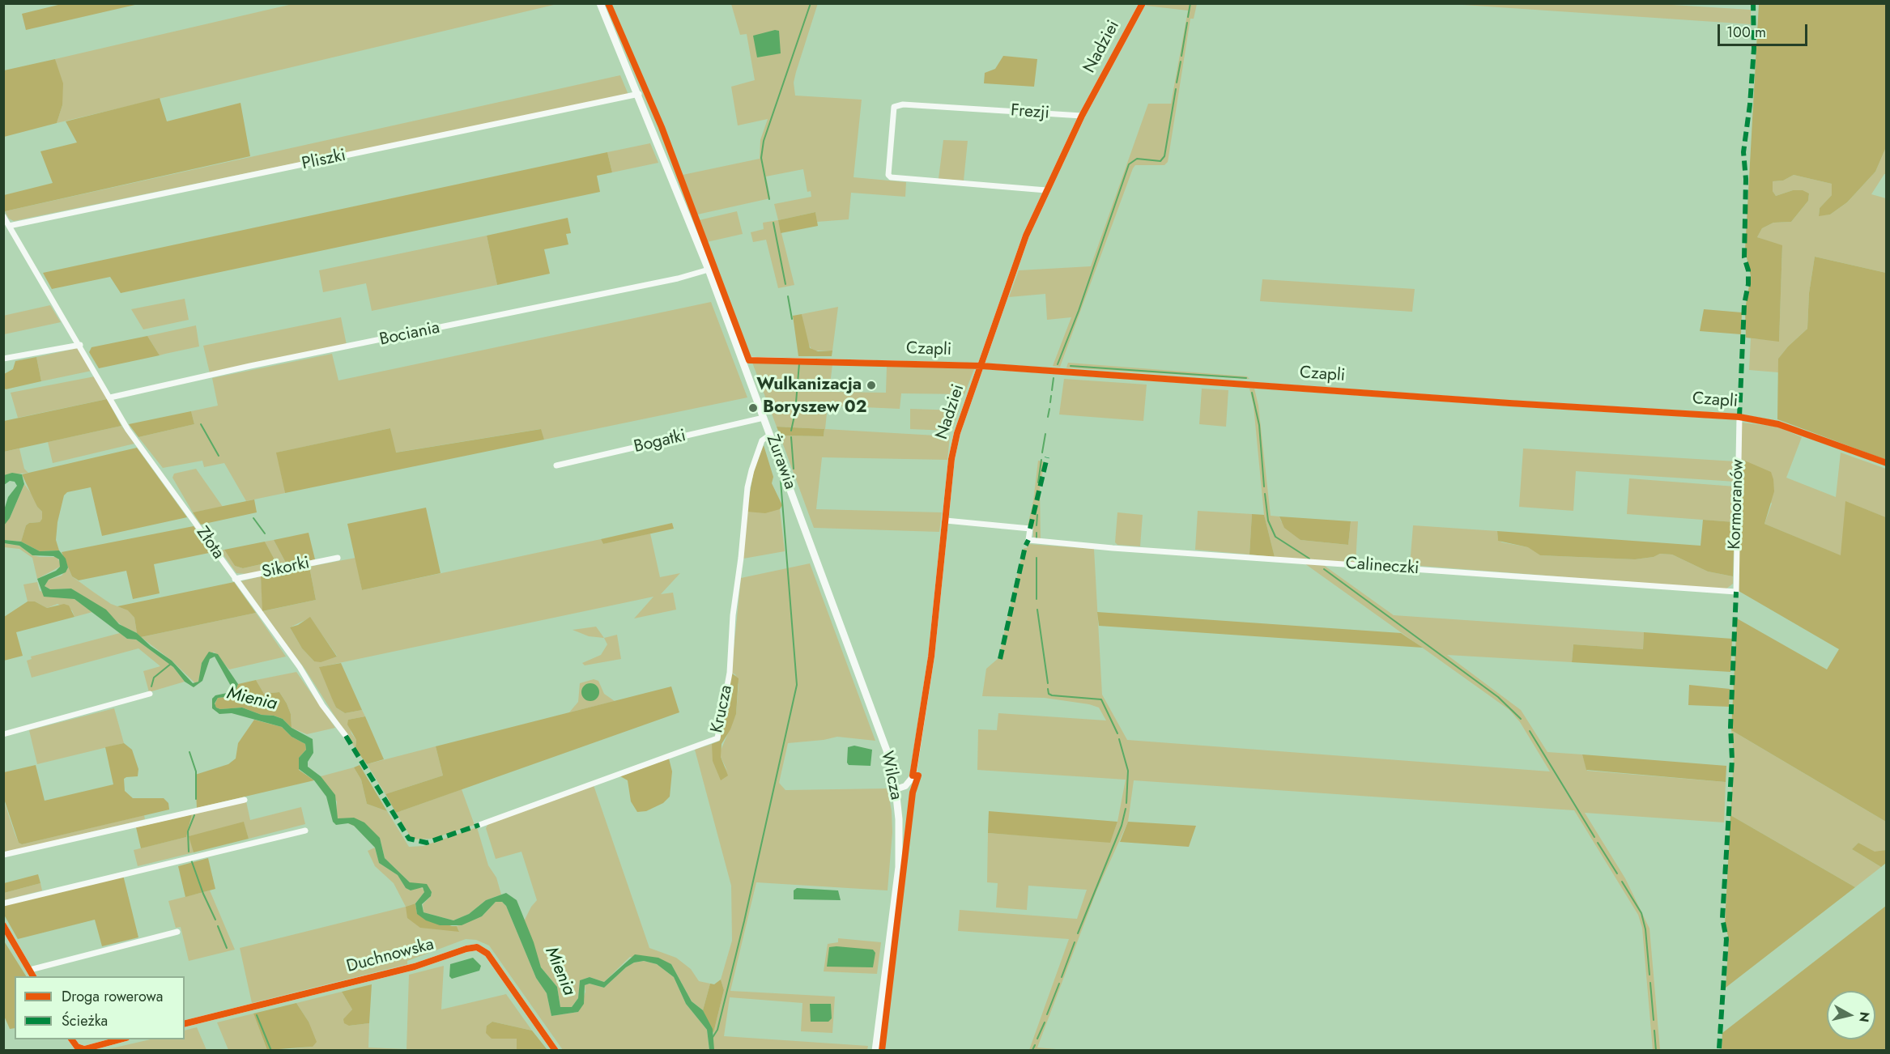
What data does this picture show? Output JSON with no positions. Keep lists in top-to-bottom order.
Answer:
{
  "streets": {
    "main road": ["Żurawia", "Wilcza"],
    "street": [
      "Nadziei",
      "Frezji",
      "Pliszki",
      "Bociania",
      "Czapli",
      "Bogatki",
      "Kormoranów",
      "Złota",
      "Calineczki",
      "Sikorki",
      "Krucza",
      "Duchnowska"
    ]
  },
  "crossings": [
    ["Nadziei", "Frezji"],
    ["Nadziei", "Czapli"],
    ["Nadziei", "Calineczki"],
    ["Nadziei", "Wilcza"],
    ["Pliszki", "Żurawia"],
    ["Pliszki", "Złota"],
    ["Bociania", "Żurawia"],
    ["Bociania", "Złota"],
    ["Czapli", "Żurawia"],
    ["Czapli", "Kormoranów"],
    ["Bogatki", "Żurawia"],
    ["Żurawia", "Krucza"],
    ["Żurawia", "Wilcza"],
    ["Kormoranów", "Calineczki"],
    ["Złota", "Sikorki"]
  ],
  "water": ["Mienia"],
  "places": ["Wulkanizacja", "Boryszew 02"],
  "legend": ["Droga rowerowa", "Ścieżka"],
  "scale_bar": "100 m",
  "north": "right"
}
